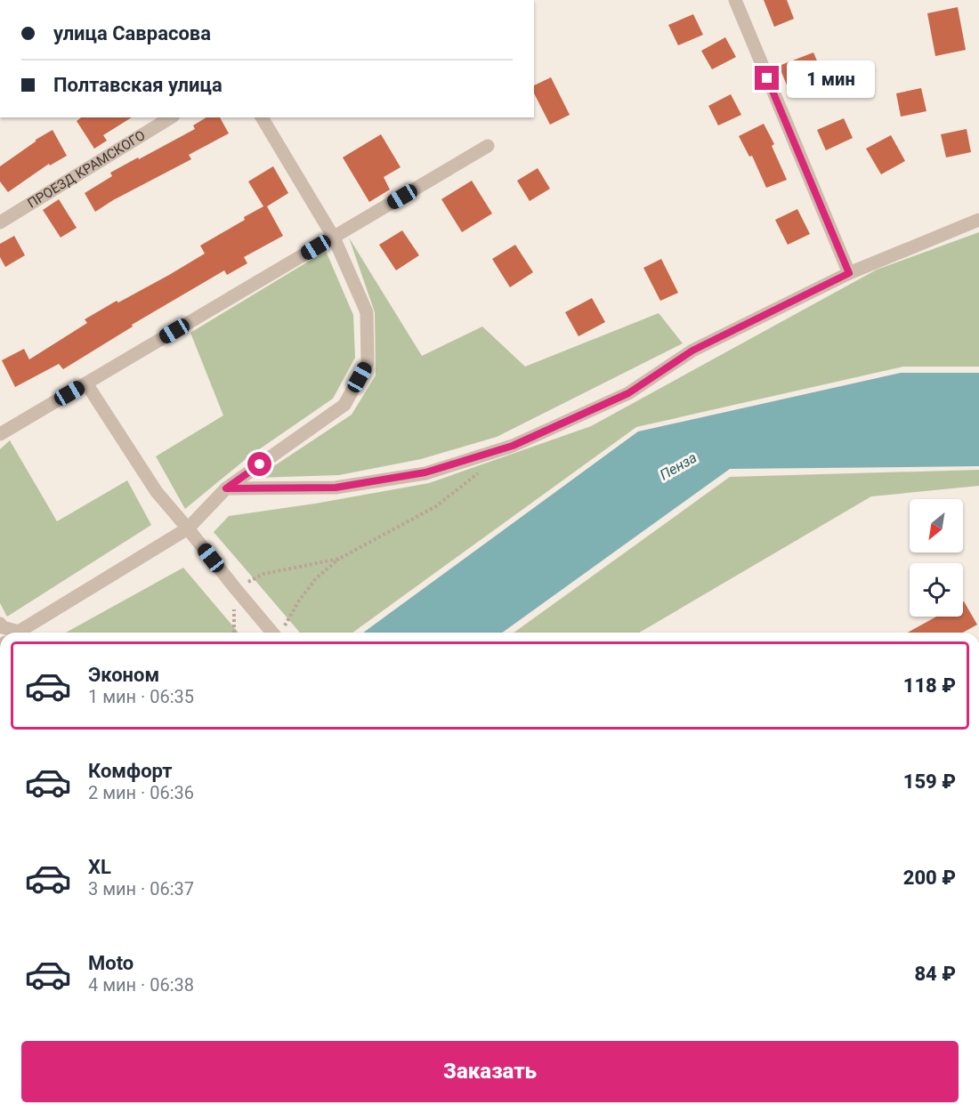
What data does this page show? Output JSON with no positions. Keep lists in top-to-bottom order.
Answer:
{
  "streets": {
    "street": ["ПРОЕЗД КРАМСКОГО"]
  },
  "water": ["Пенза"],
  "north": "bottom left",
  "page": {
    "banner": ["улица Саврасова", "Полтавская улица"],
    "bubble": "1 мин",
    "list": [
      {
        "name": "Эконом",
        "note": "1 мин · 06:35",
        "value": "118 ₽"
      },
      {
        "name": "Комфорт",
        "note": "2 мин · 06:36",
        "value": "159 ₽"
      },
      {
        "name": "XL",
        "note": "3 мин · 06:37",
        "value": "200 ₽"
      },
      {
        "name": "Moto",
        "note": "4 мин · 06:38",
        "value": "84 ₽"
      }
    ],
    "buttons": "Заказать"
  }
}
